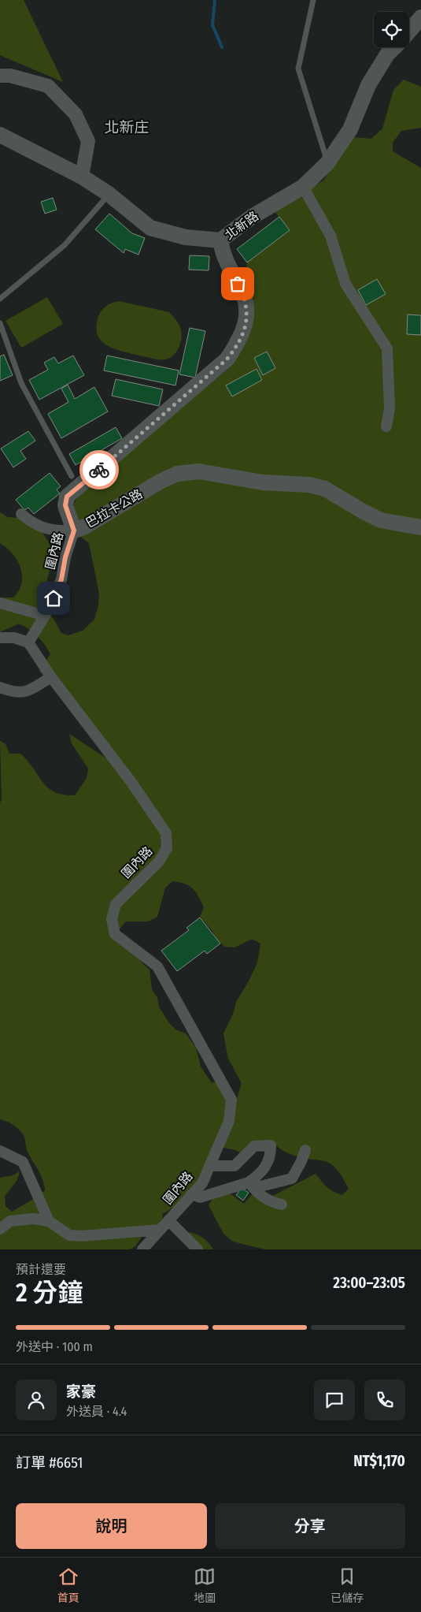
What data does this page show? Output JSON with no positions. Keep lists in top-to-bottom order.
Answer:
{
  "streets": {
    "main road": ["北新路", "巴拉卡公路"],
    "street": ["圍內路"]
  },
  "crossings": [
    ["北新路", "巴拉卡公路"],
    ["巴拉卡公路", "圍內路"]
  ],
  "districts": ["北新庄"],
  "page": {
    "heading": ["2 分鐘", "預計還要", "23:00–23:05"],
    "panel": [
      "家豪",
      "外送員 · 4.4",
      "訂單 #6651",
      "NT$1,170"
    ],
    "bar": "外送中 · 100 m",
    "buttons": ["說明", "分享"],
    "tabs": ["首頁", "地圖", "已儲存"]
  }
}
